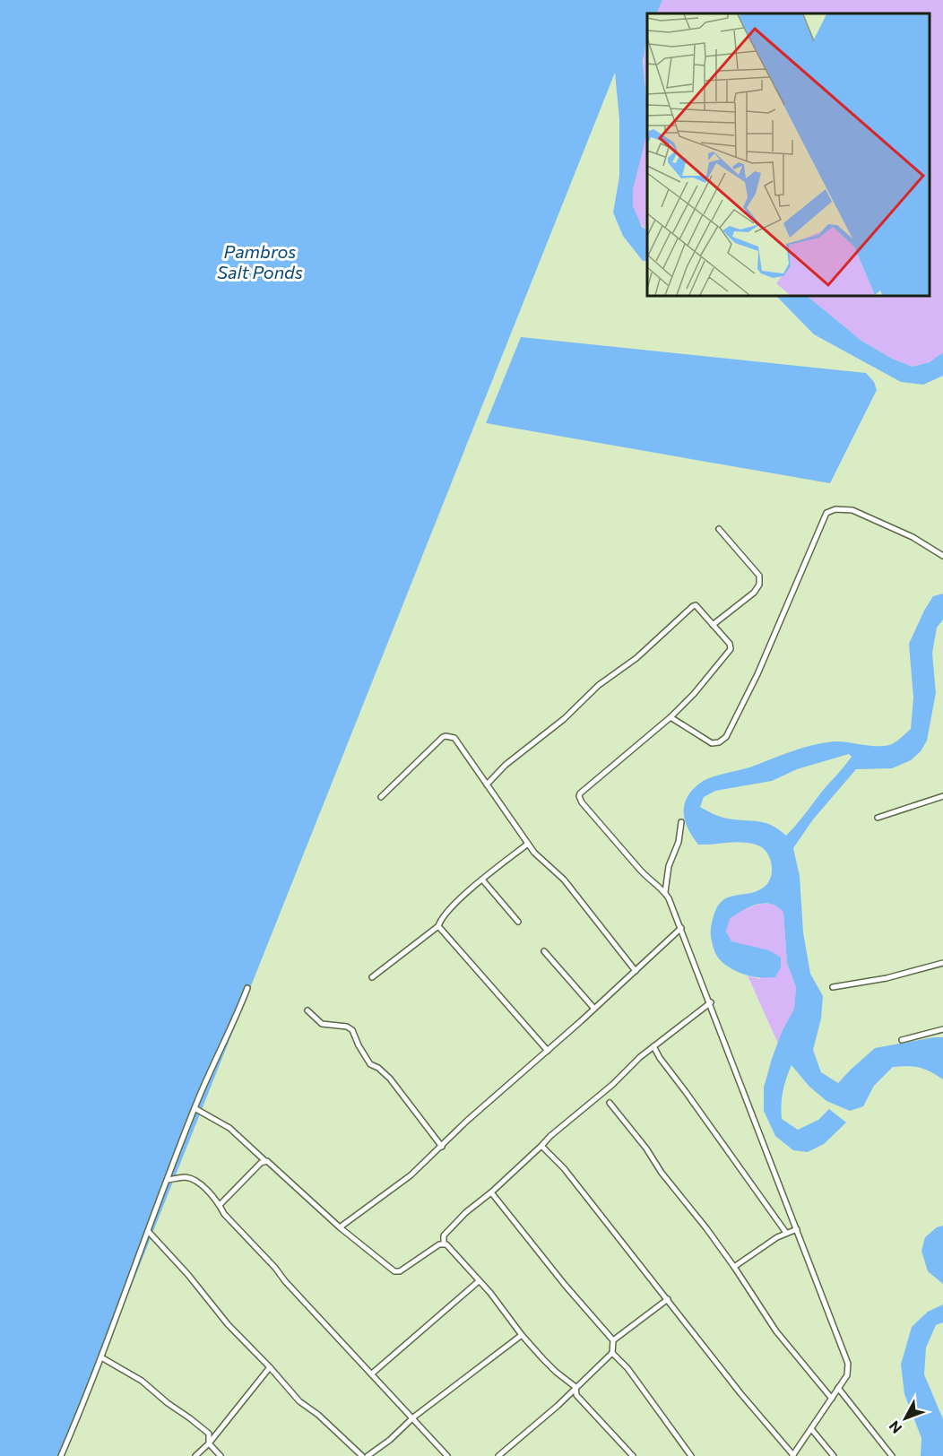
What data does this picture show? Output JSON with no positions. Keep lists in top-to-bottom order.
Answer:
{
  "water": ["Pambros Salt Ponds"],
  "north": "bottom left"
}
